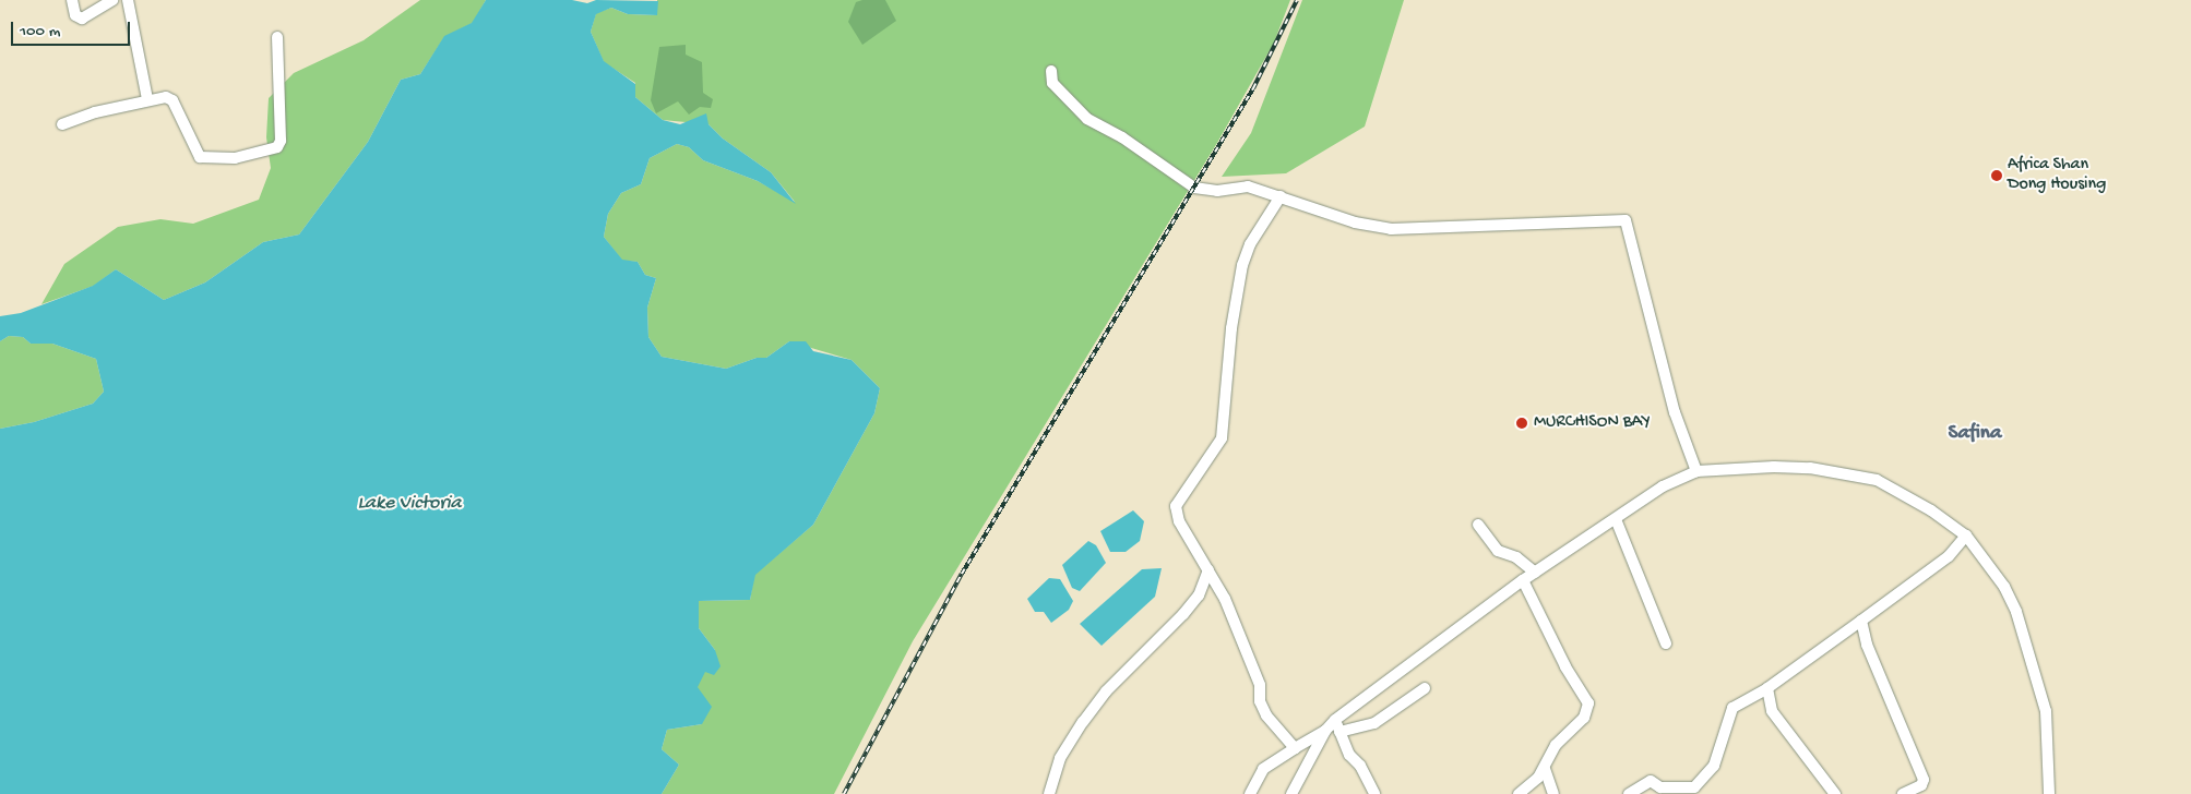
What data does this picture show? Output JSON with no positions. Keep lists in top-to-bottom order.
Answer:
{
  "districts": ["Safina"],
  "water": ["Lake Victoria"],
  "places": ["Africa Shan Dong Housing", "MURCHISON BAY"],
  "scale_bar": "100 m"
}
